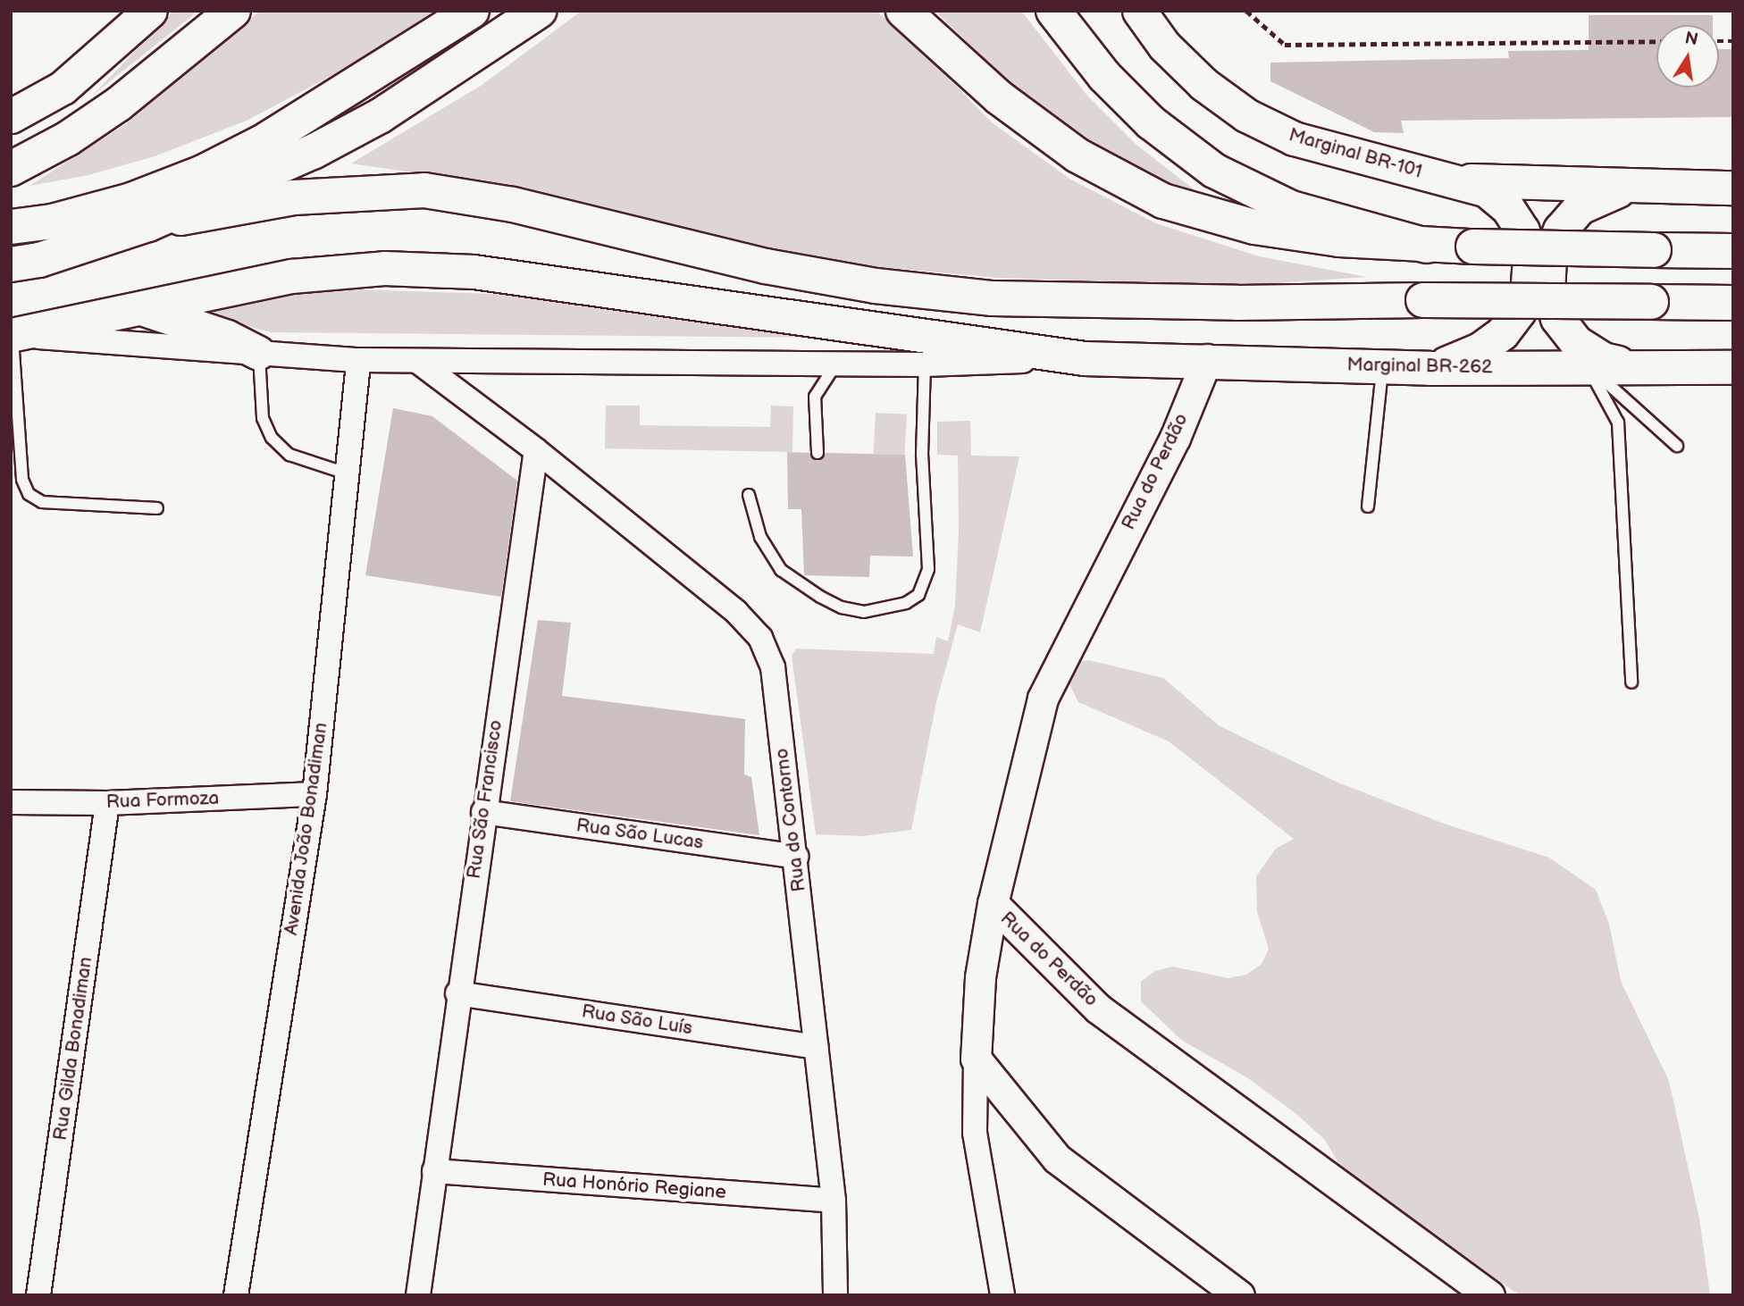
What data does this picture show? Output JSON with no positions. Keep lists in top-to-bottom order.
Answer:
{
  "streets": {
    "main road": ["Marginal BR-101", "Marginal BR-262"],
    "street": [
      "Rua do Perdão",
      "Rua São Francisco",
      "Rua Formoza",
      "Rua do Contorno",
      "Avenida João Bonadiman",
      "Rua São Lucas",
      "Rua São Luís",
      "Rua Gilda Bonadiman",
      "Rua Honório Regiane"
    ]
  },
  "crossings": [
    ["Marginal BR-262", "Rua do Perdão"],
    ["Rua São Francisco", "Rua do Contorno"],
    ["Rua São Francisco", "Rua São Lucas"],
    ["Rua São Francisco", "Rua São Luís"],
    ["Rua São Francisco", "Rua Honório Regiane"],
    ["Rua Formoza", "Avenida João Bonadiman"],
    ["Rua Formoza", "Rua Gilda Bonadiman"],
    ["Rua do Contorno", "Rua São Lucas"],
    ["Rua do Contorno", "Rua São Luís"],
    ["Rua do Contorno", "Rua Honório Regiane"]
  ],
  "north": "top"
}
